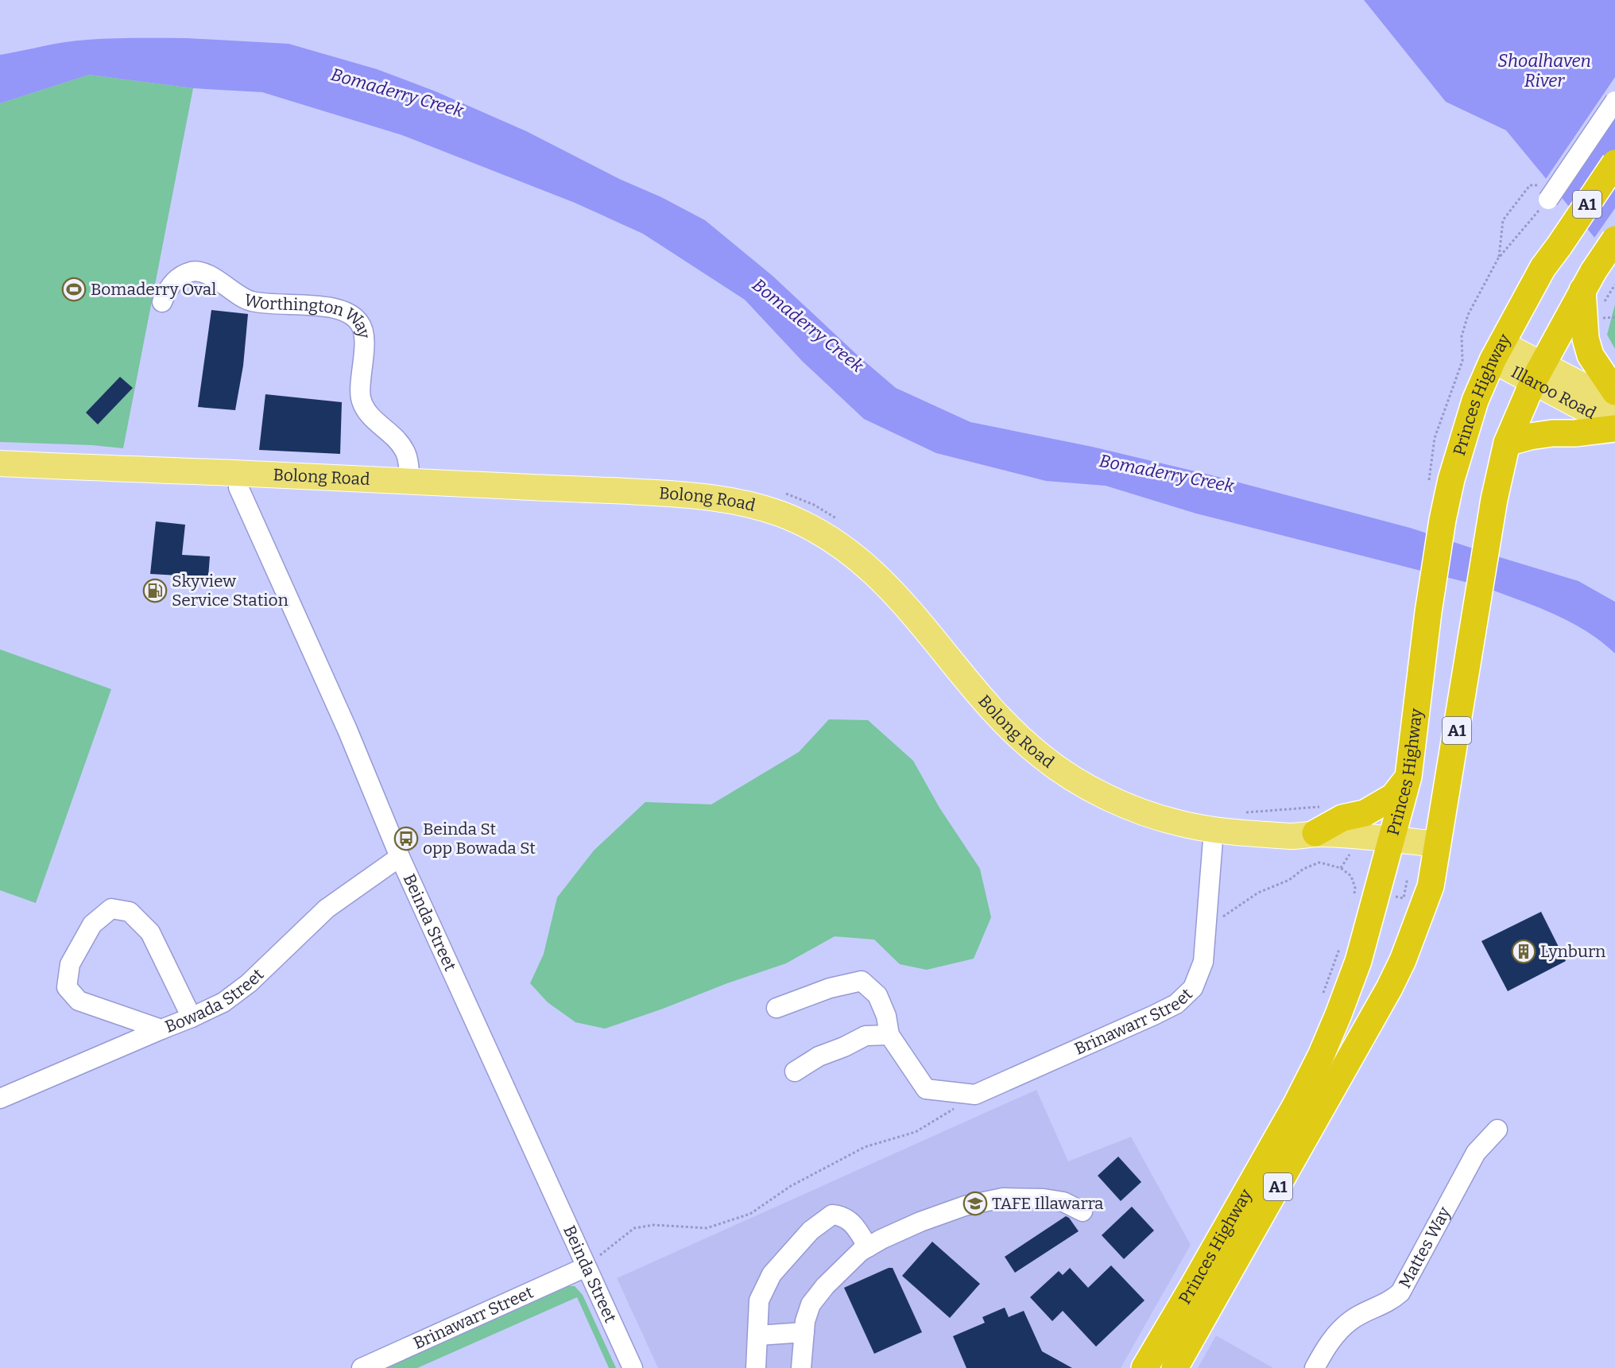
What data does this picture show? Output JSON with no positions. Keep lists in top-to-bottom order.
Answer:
{
  "streets": {
    "highway": ["A1", "Princes Highway"],
    "main road": ["Illaroo Road", "Bolong Road"],
    "street": [
      "Worthington Way",
      "Beinda Street",
      "Bowada Street",
      "Brinawarr Street",
      "Mattes Way"
    ]
  },
  "crossings": [
    ["Worthington Way", "Bolong Road"],
    ["Illaroo Road", "Princes Highway"],
    ["Princes Highway", "Bolong Road"],
    ["Bolong Road", "Beinda Street"],
    ["Bolong Road", "Brinawarr Street"],
    ["Beinda Street", "Bowada Street"],
    ["Beinda Street", "Brinawarr Street"]
  ],
  "water": ["Shoalhaven River", "Bomaderry Creek"],
  "places": {
    "sports": ["Bomaderry Oval"],
    "fuel station": ["Skyview Service Station"],
    "bus stop": ["Beinda St opp Bowada St"],
    "building": ["Lynburn"],
    "school or university": ["TAFE Illawarra"]
  }
}
